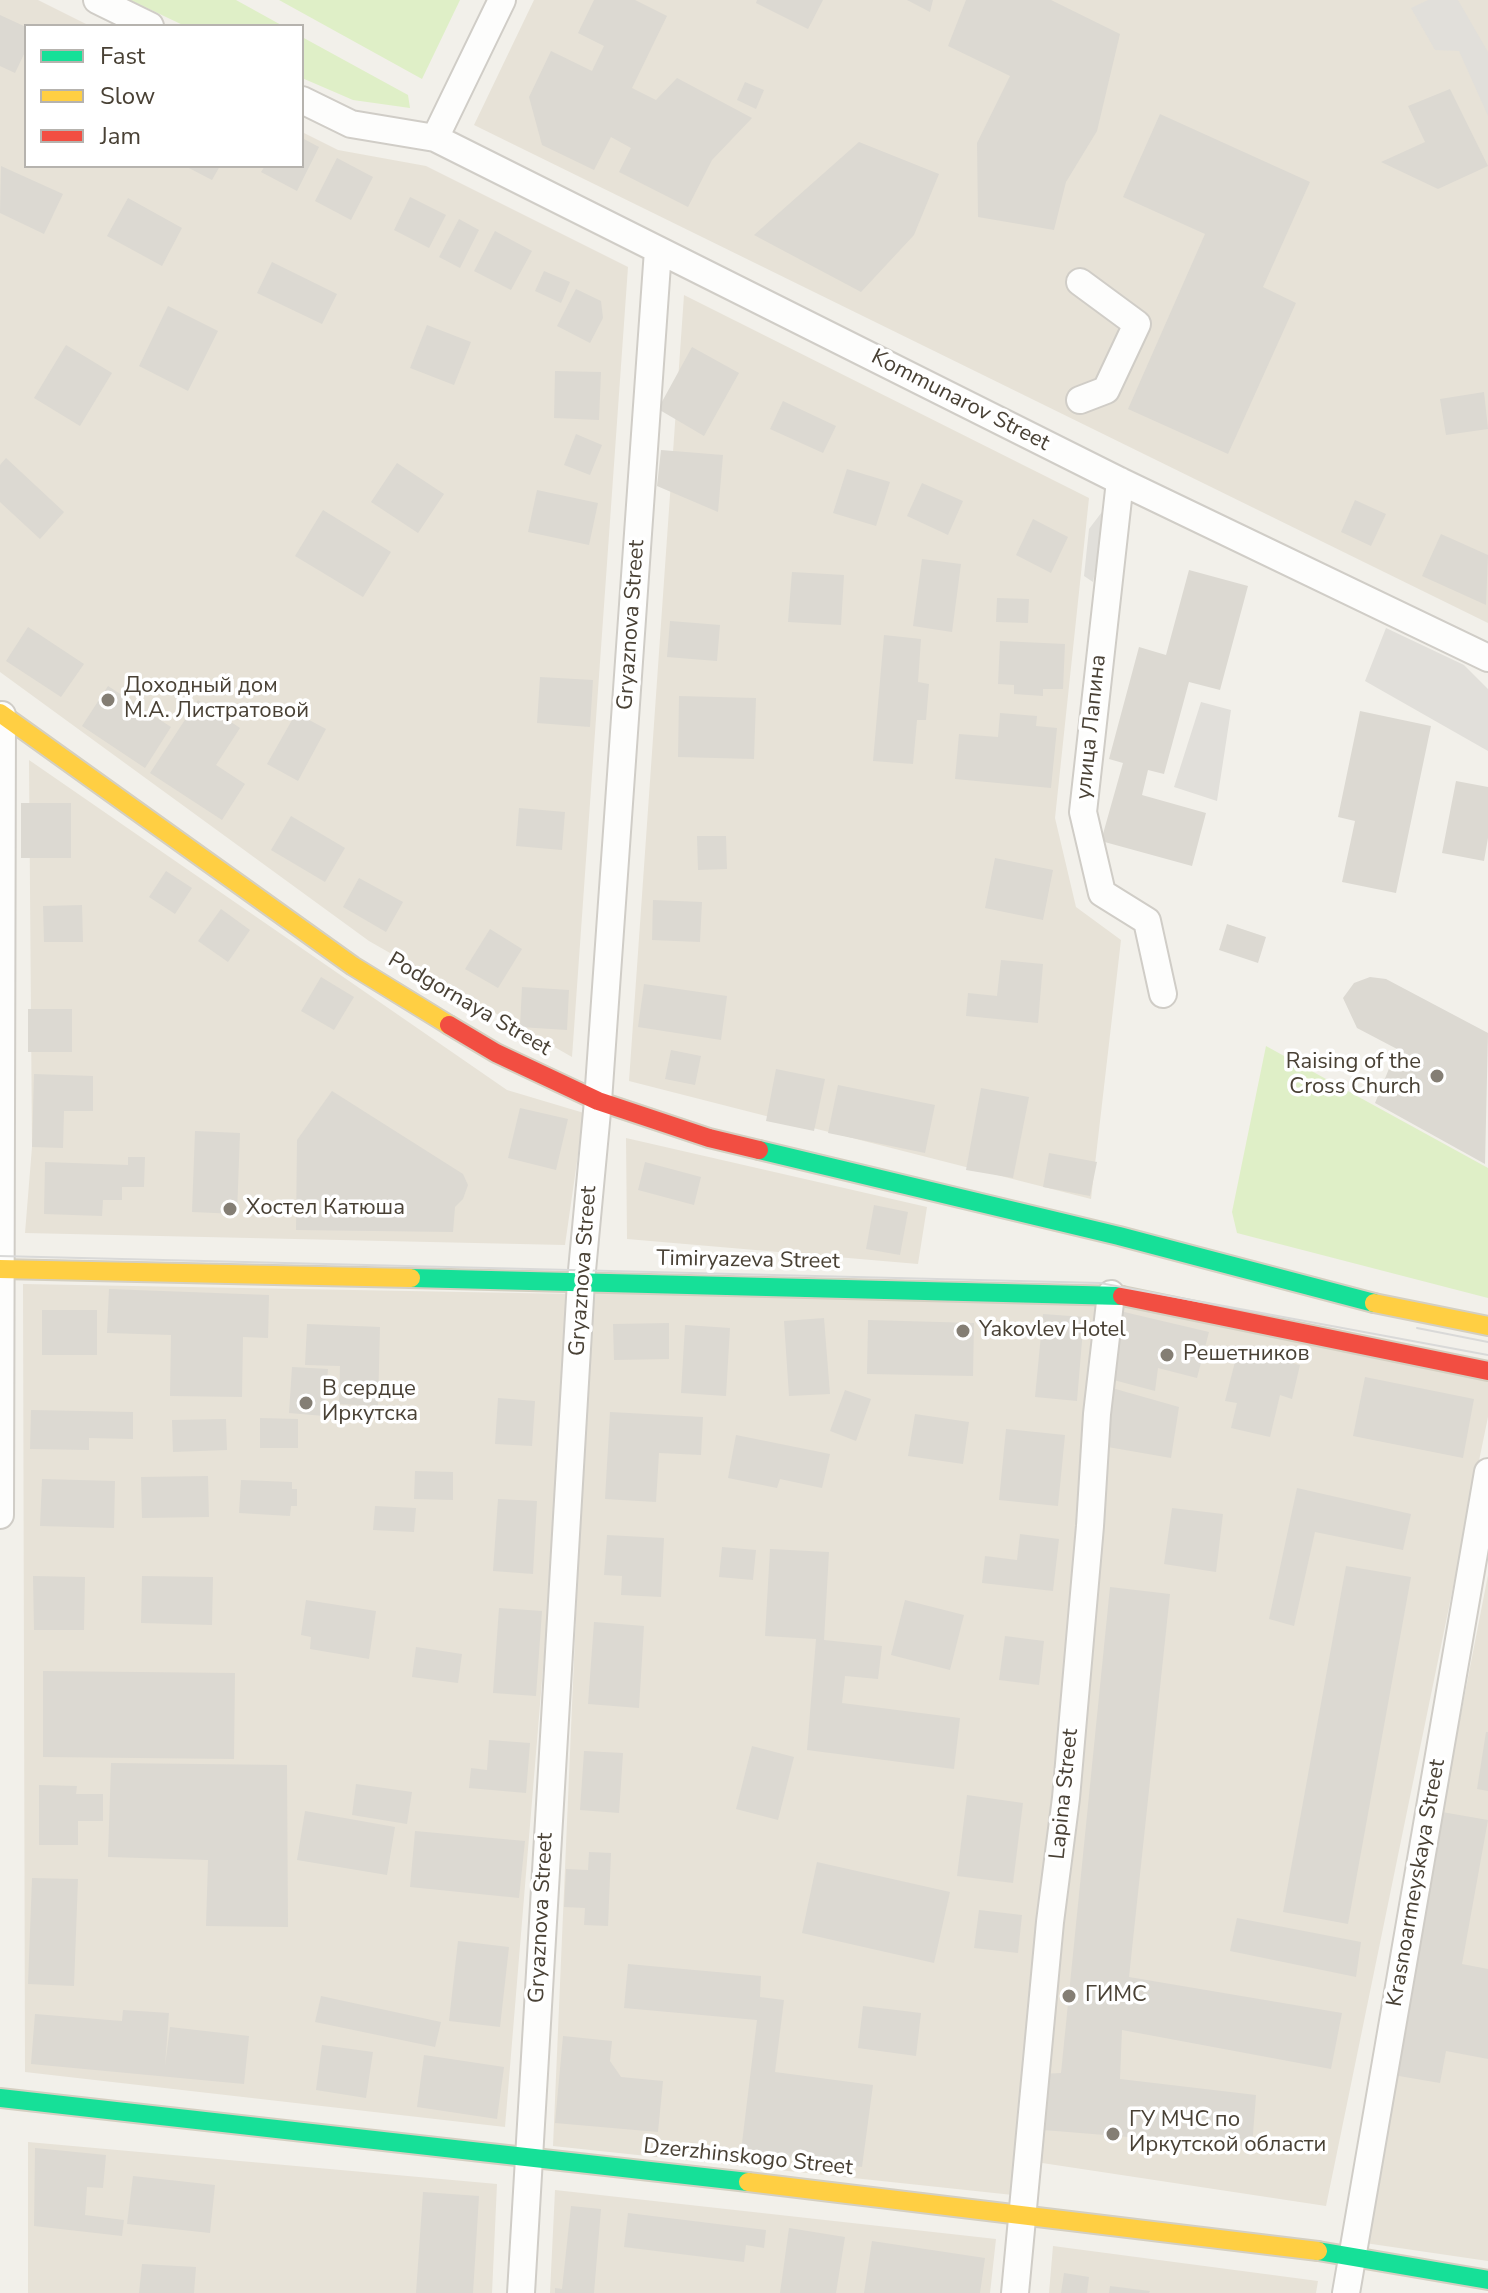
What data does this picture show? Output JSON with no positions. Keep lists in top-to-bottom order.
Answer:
{
  "streets": {
    "street": [
      "Kommunarov Street",
      "Gryaznova Street",
      "улица Лапина",
      "Podgornaya Street",
      "Timiryazeva Street",
      "Lapina Street",
      "Krasnoarmeyskaya Street",
      "Dzerzhinskogo Street"
    ]
  },
  "crossings": [
    ["Kommunarov Street", "Gryaznova Street"],
    ["Kommunarov Street", "улица Лапина"],
    ["Gryaznova Street", "Podgornaya Street"],
    ["Gryaznova Street", "Timiryazeva Street"],
    ["Gryaznova Street", "Dzerzhinskogo Street"],
    ["Timiryazeva Street", "Lapina Street"],
    ["Lapina Street", "Dzerzhinskogo Street"],
    ["Krasnoarmeyskaya Street", "Dzerzhinskogo Street"]
  ],
  "places": [
    "Доходный дом М.А. Листратовой",
    "Raising of the Cross Church",
    "Хостел Катюша",
    "Yakovlev Hotel",
    "Решетников",
    "В сердце Иркутска",
    "ГИМС",
    "ГУ МЧС по Иркутской области"
  ],
  "legend": ["Fast", "Slow", "Jam"]
}
